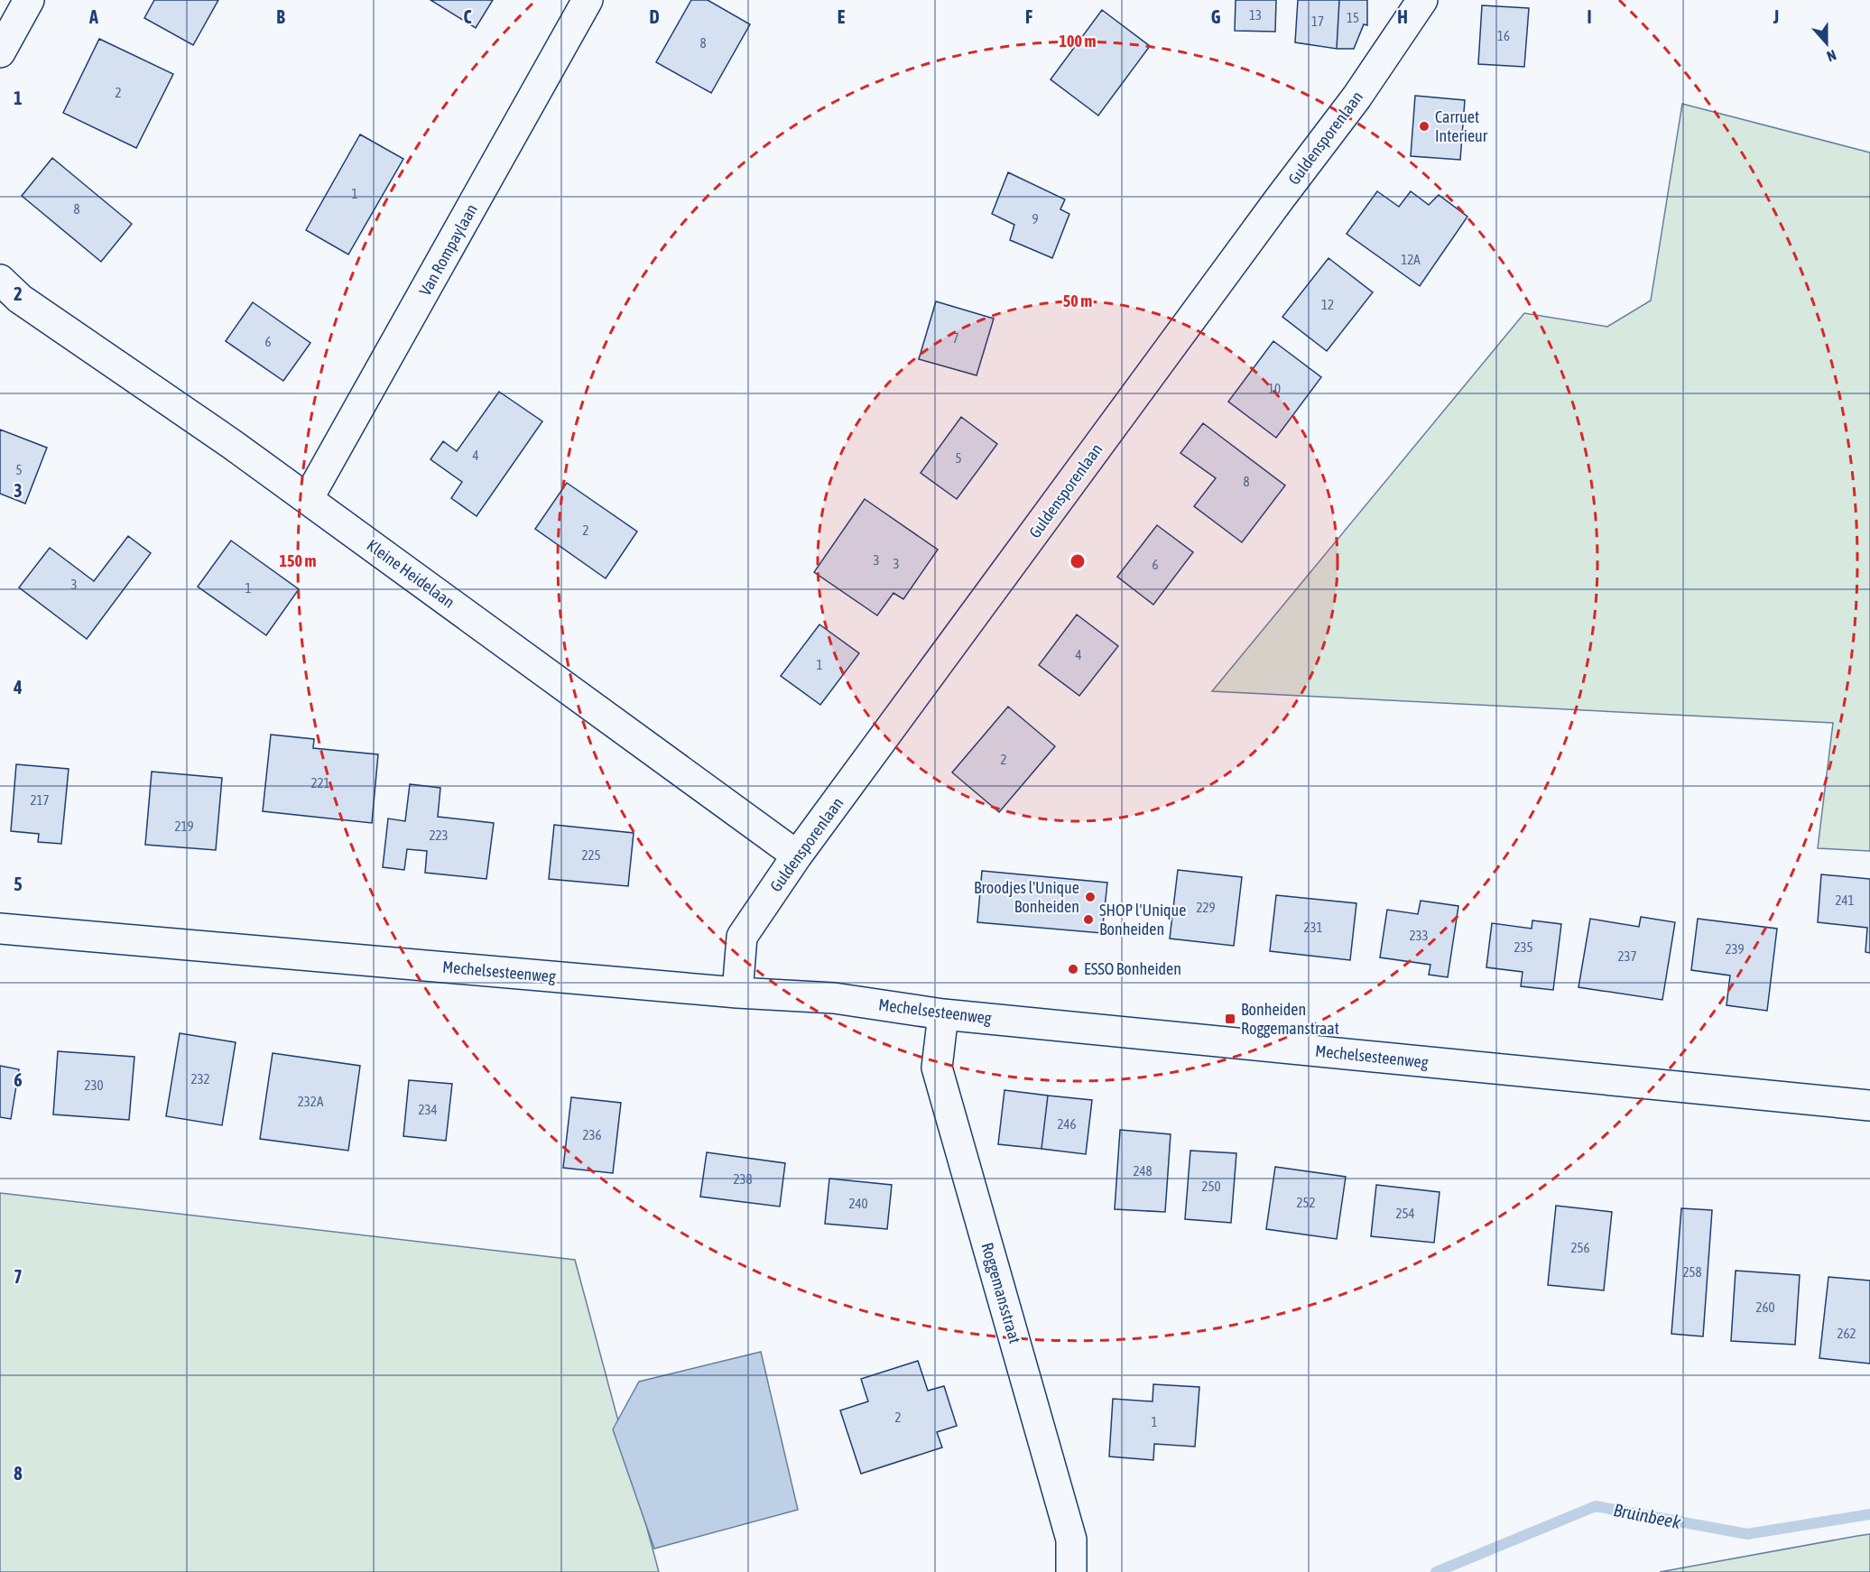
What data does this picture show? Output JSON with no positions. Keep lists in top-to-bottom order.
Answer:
{
  "streets": {
    "street": [
      "Guldensporenlaan",
      "Van Rompaylaan",
      "Kleine Heidelaan",
      "Mechelsesteenweg",
      "Roggemansstraat"
    ]
  },
  "crossings": [
    ["Guldensporenlaan", "Kleine Heidelaan"],
    ["Guldensporenlaan", "Mechelsesteenweg"],
    ["Van Rompaylaan", "Kleine Heidelaan"],
    ["Mechelsesteenweg", "Roggemansstraat"]
  ],
  "water": ["Bruinbeek"],
  "places": {
    "other": [
      "Carruet Interieur",
      "Broodjes l'Unique Bonheiden",
      "SHOP l'Unique Bonheiden",
      "ESSO Bonheiden"
    ],
    "transit": ["Bonheiden Roggemanstraat"]
  },
  "house_numbers": [
    "13",
    "15",
    "17",
    "16",
    "8",
    "2",
    "1",
    "8",
    "9",
    "12A",
    "12",
    "7",
    "6",
    "10",
    "4",
    "5",
    "5",
    "8",
    "2",
    "3",
    "3",
    "6",
    "3",
    "1",
    "4",
    "1",
    "2",
    "221",
    "217",
    "219",
    "223",
    "225",
    "241",
    "229",
    "231",
    "233",
    "235",
    "239",
    "237",
    "232",
    "230",
    "232A",
    "234",
    "246",
    "236",
    "248",
    "238",
    "250",
    "252",
    "240",
    "254",
    "256",
    "258",
    "260",
    "262",
    "2",
    "1"
  ],
  "north": "bottom",
  "grid": {
    "columns": [
      "A",
      "B",
      "C",
      "D",
      "E",
      "F",
      "G",
      "H",
      "I",
      "J"
    ],
    "rows": [
      "1",
      "2",
      "3",
      "4",
      "5",
      "6",
      "7",
      "8"
    ]
  },
  "rings": ["100 m", "50 m", "150 m"]
}
